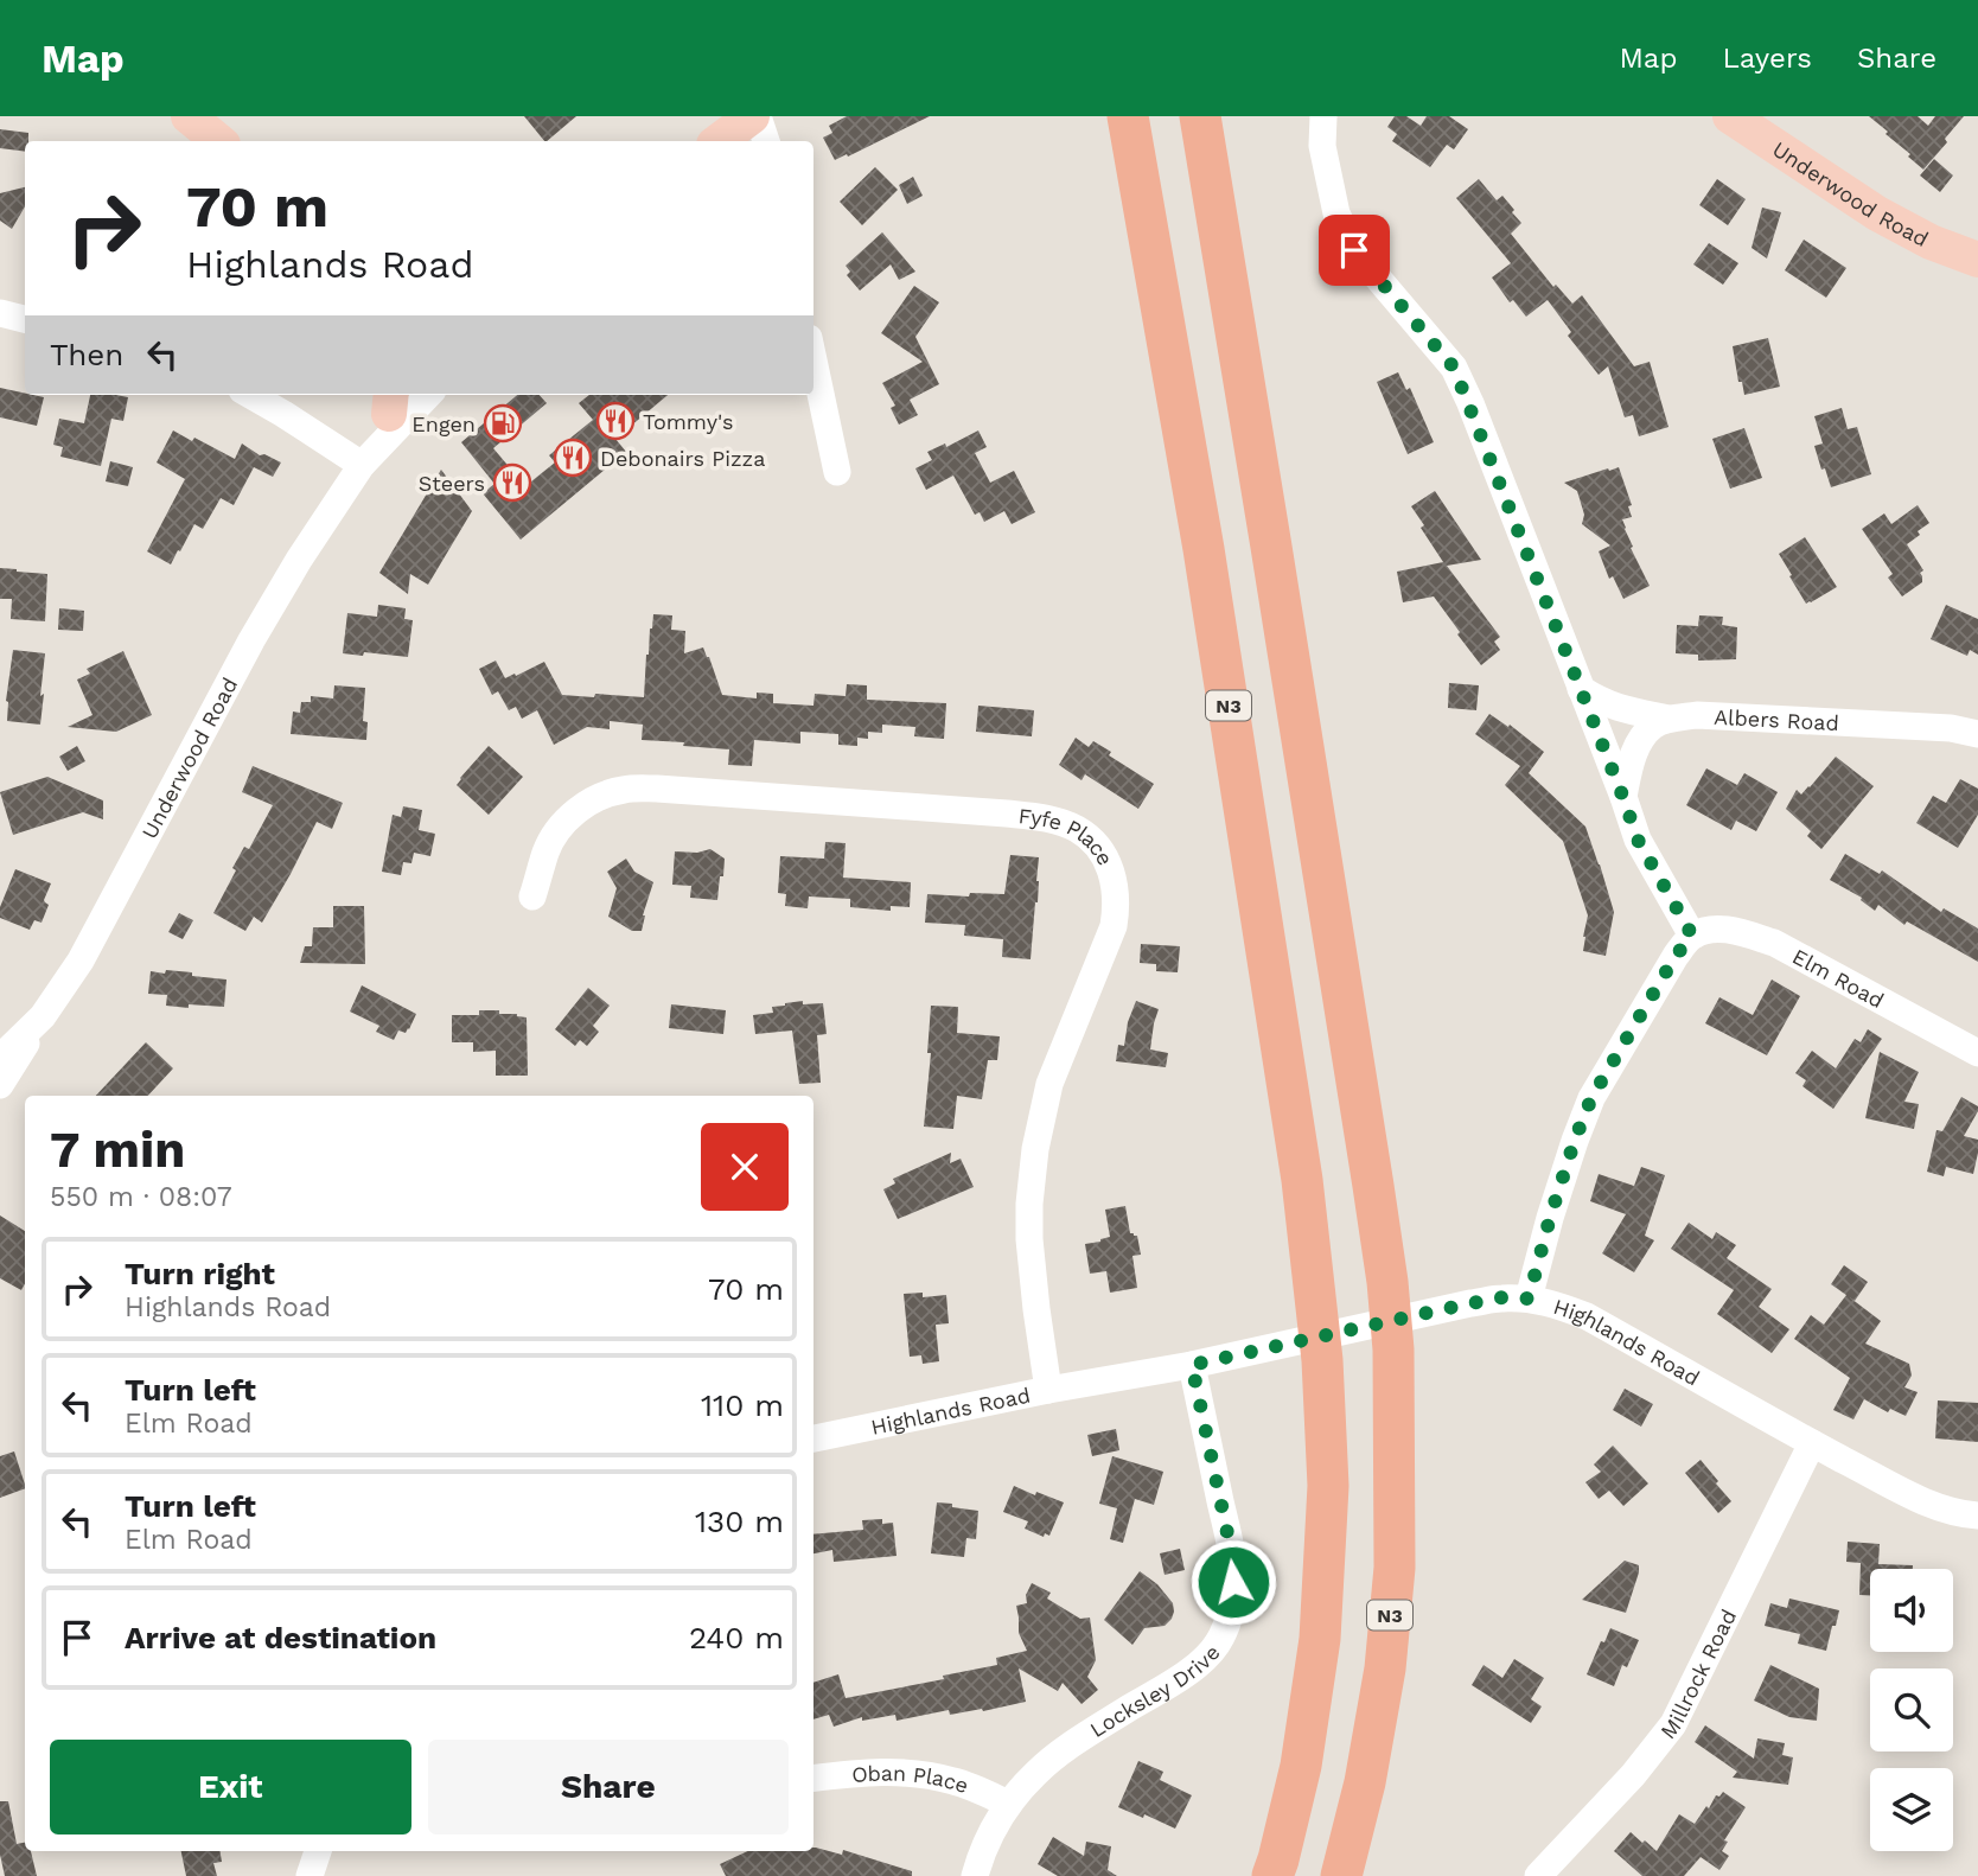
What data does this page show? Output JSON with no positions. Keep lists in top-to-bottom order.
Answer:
{
  "streets": {
    "highway": ["N3"],
    "main road": ["Underwood Road"],
    "street": [
      "Albers Road",
      "Fyfe Place",
      "Elm Road",
      "Highlands Road",
      "Millrock Road",
      "Locksley Drive",
      "Oban Place"
    ]
  },
  "crossings": [
    ["Fyfe Place", "Highlands Road"],
    ["Highlands Road", "Millrock Road"],
    ["Highlands Road", "Locksley Drive"],
    ["Locksley Drive", "Oban Place"]
  ],
  "places": {
    "restaurant": ["Tommy's", "Debonairs Pizza", "Steers"],
    "fuel station": ["Engen"]
  },
  "page": {
    "header": "Map",
    "nav": ["Map", "Layers", "Share"],
    "turn": ["70 m", "Highlands Road"],
    "then": "Then",
    "heading": ["7 min", "550 m · 08:07"],
    "list": [
      {
        "name": "Turn right",
        "note": "Highlands Road",
        "value": "70 m"
      },
      {
        "name": "Turn left",
        "note": "Elm Road",
        "value": "110 m"
      },
      {
        "name": "Turn left",
        "note": "Elm Road",
        "value": "130 m"
      },
      {
        "name": "Arrive at destination",
        "value": "240 m"
      }
    ],
    "buttons": ["Exit", "Share"]
  }
}
